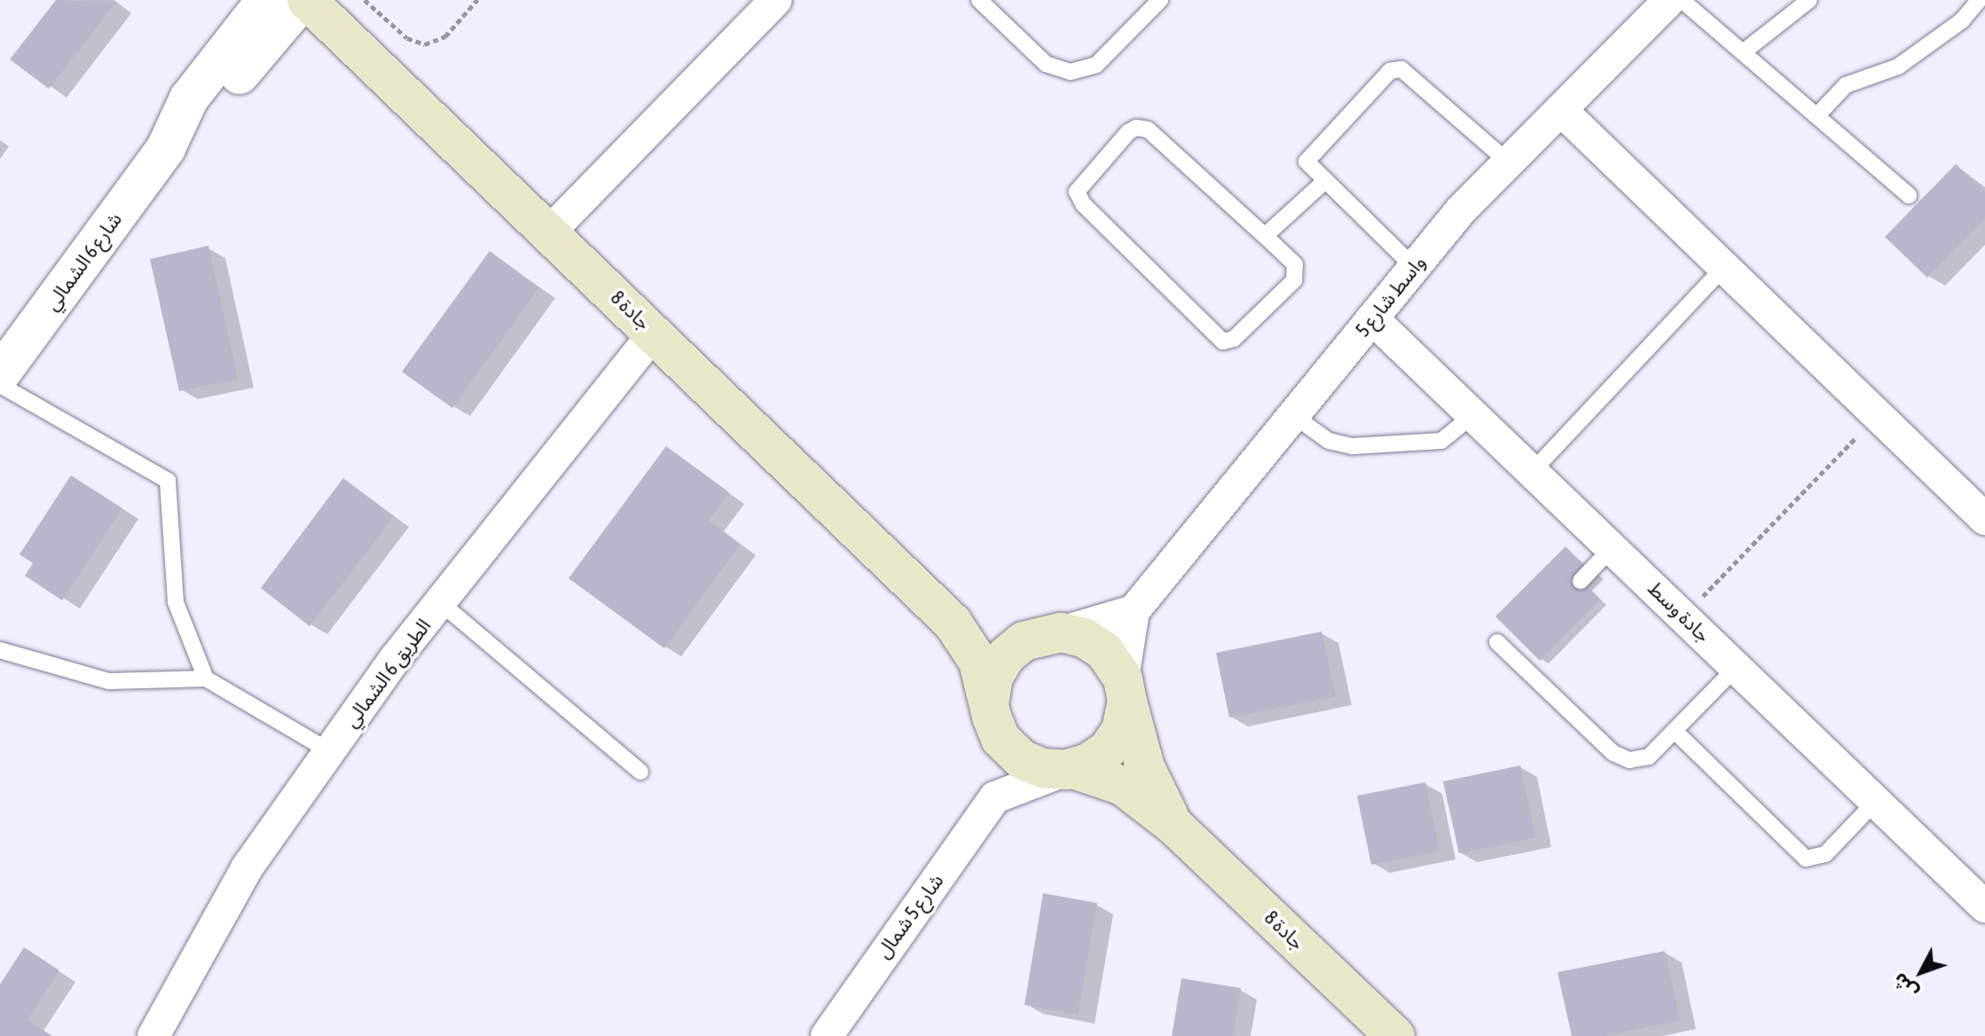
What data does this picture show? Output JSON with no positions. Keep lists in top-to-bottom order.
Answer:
{
  "streets": {
    "main road": ["جادة 8"],
    "street": [
      "شارع 6 الشمالي",
      "واسط شارع 5",
      "جادة وسط",
      "الطريق 6 الشمالي",
      "شارع 5 شمال"
    ]
  },
  "crossings": [
    ["شارع 6 الشمالي", "جادة 8"],
    ["واسط شارع 5", "جادة وسط"],
    ["جادة 8", "الطريق 6 الشمالي"],
    ["جادة 8", "شارع 5 شمال"]
  ],
  "north": "bottom left"
}
